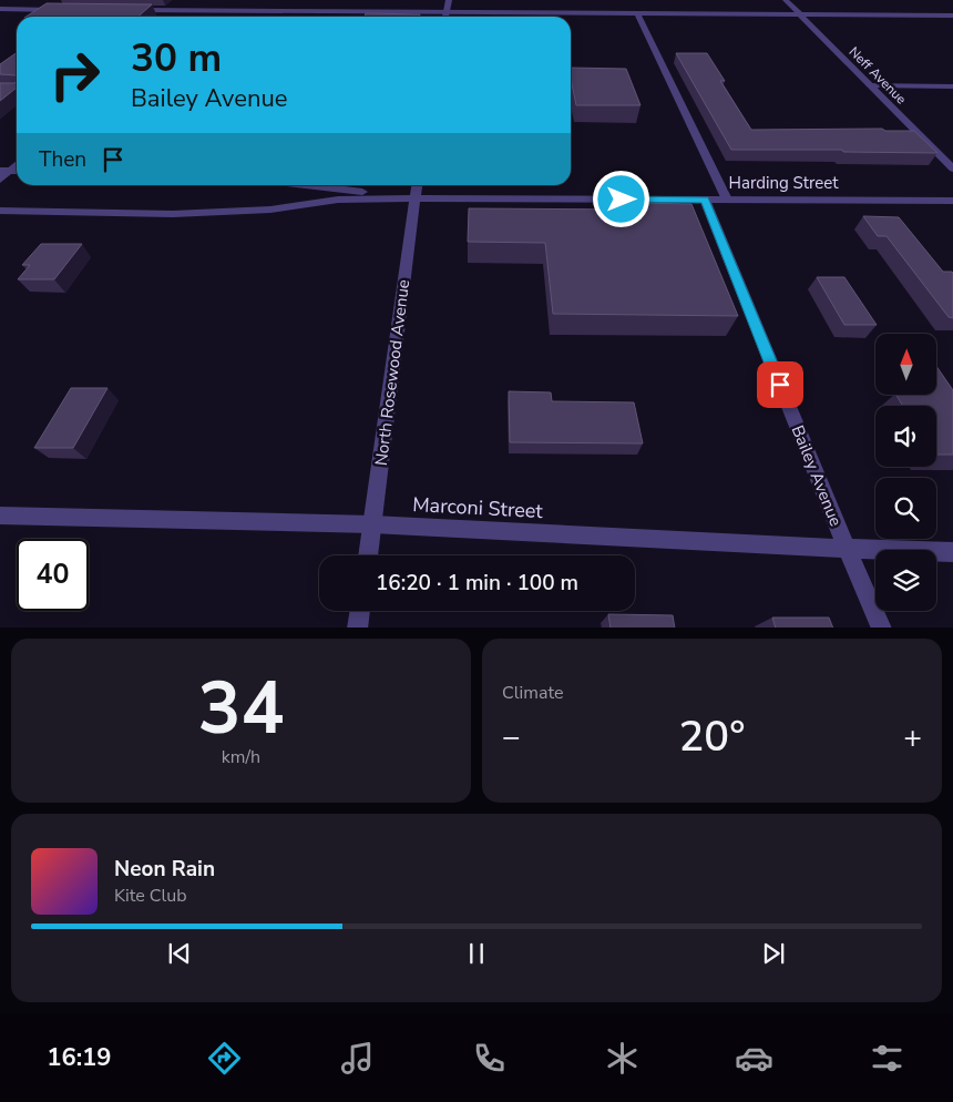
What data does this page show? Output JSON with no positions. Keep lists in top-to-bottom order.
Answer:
{
  "streets": {
    "street": [
      "Neff Avenue",
      "Harding Street",
      "North Rosewood Avenue",
      "Bailey Avenue",
      "Marconi Street"
    ]
  },
  "crossings": [
    ["Harding Street", "North Rosewood Avenue"],
    ["Harding Street", "Bailey Avenue"],
    ["North Rosewood Avenue", "Marconi Street"],
    ["Bailey Avenue", "Marconi Street"]
  ],
  "north": "top",
  "page": {
    "turn": ["30 m", "Bailey Avenue"],
    "then": "Then",
    "limit": "40",
    "trip": "16:20 · 1 min · 100 m",
    "tile": [
      ["34", "km/h"],
      "Climate"
    ],
    "heat": ["−", "20°", "+"],
    "song": ["Neon Rain", "Kite Club"],
    "tabs": "16:19"
  }
}
